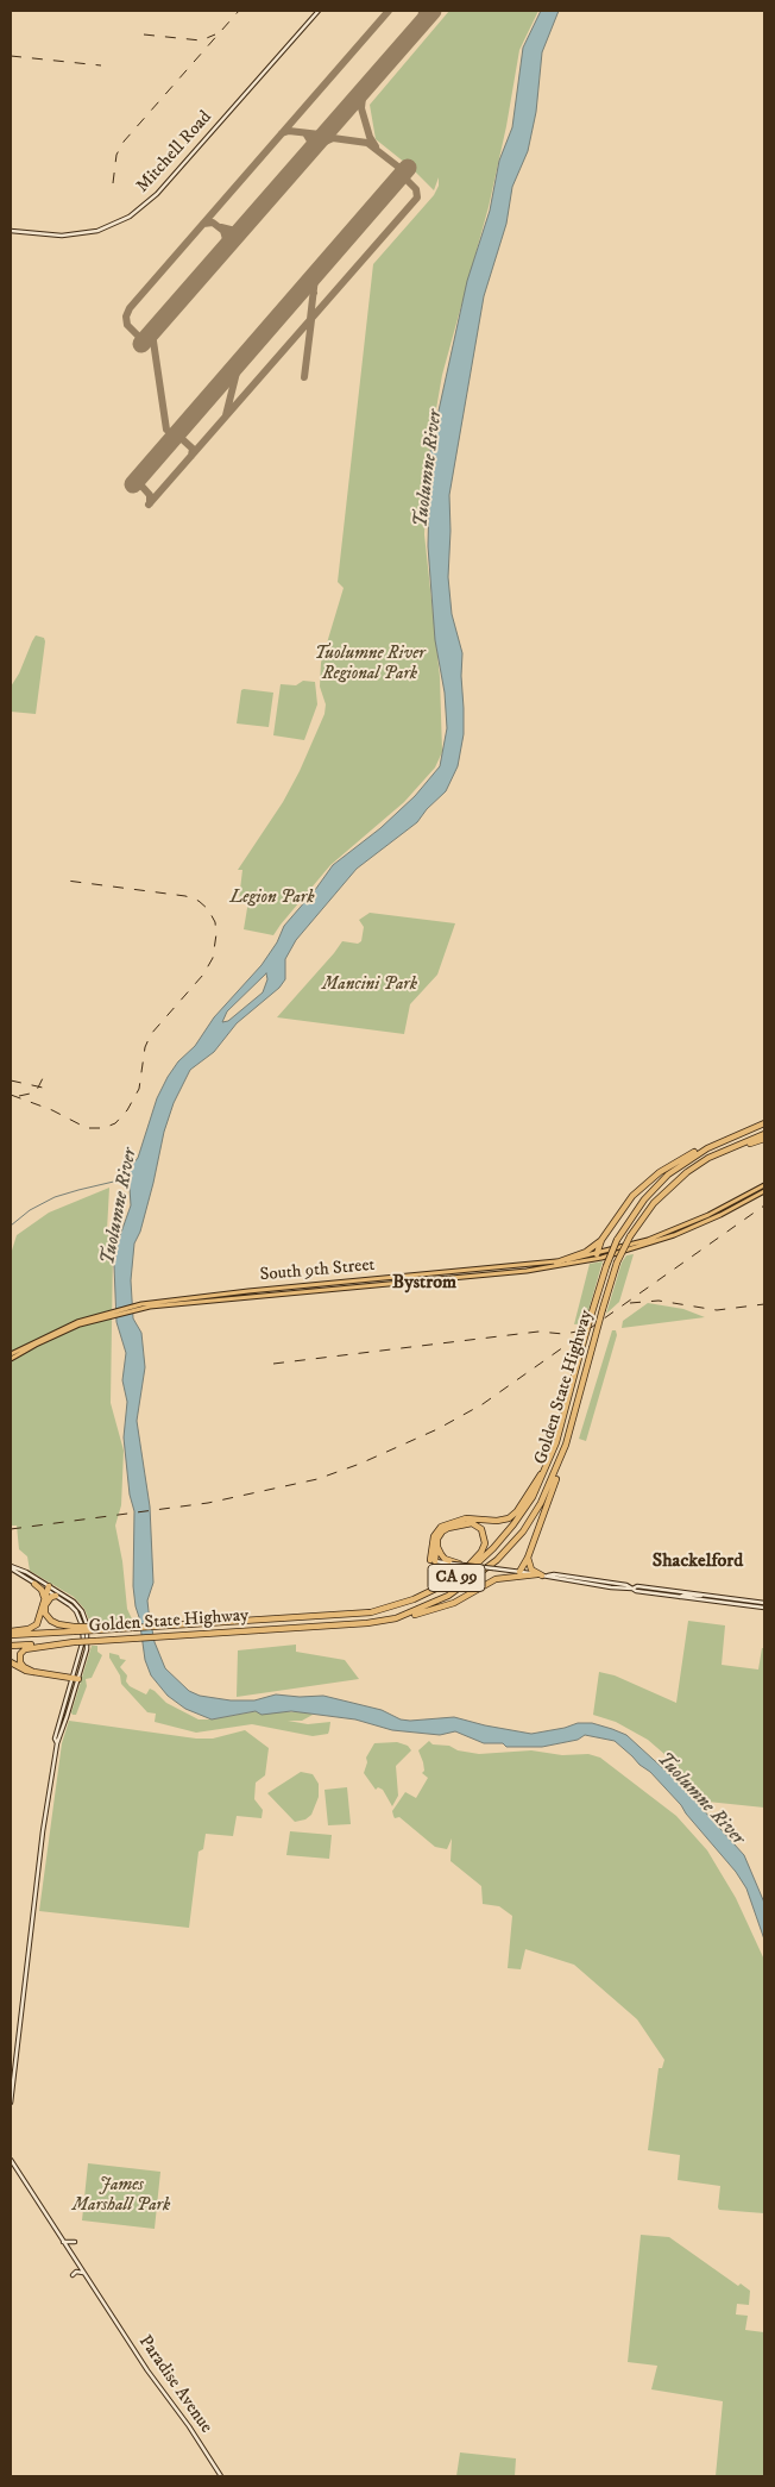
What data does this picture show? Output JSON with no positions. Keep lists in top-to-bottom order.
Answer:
{
  "streets": {
    "highway": ["Golden State Highway", "CA 99"],
    "main road": ["Mitchell Road", "South 9th Street", "Paradise Avenue"]
  },
  "districts": ["Bystrom", "Shackelford"],
  "water": ["Tuolumne River"],
  "parks": [
    "Tuolumne River Regional Park",
    "Legion Park",
    "Mancini Park",
    "James Marshall Park"
  ]
}
